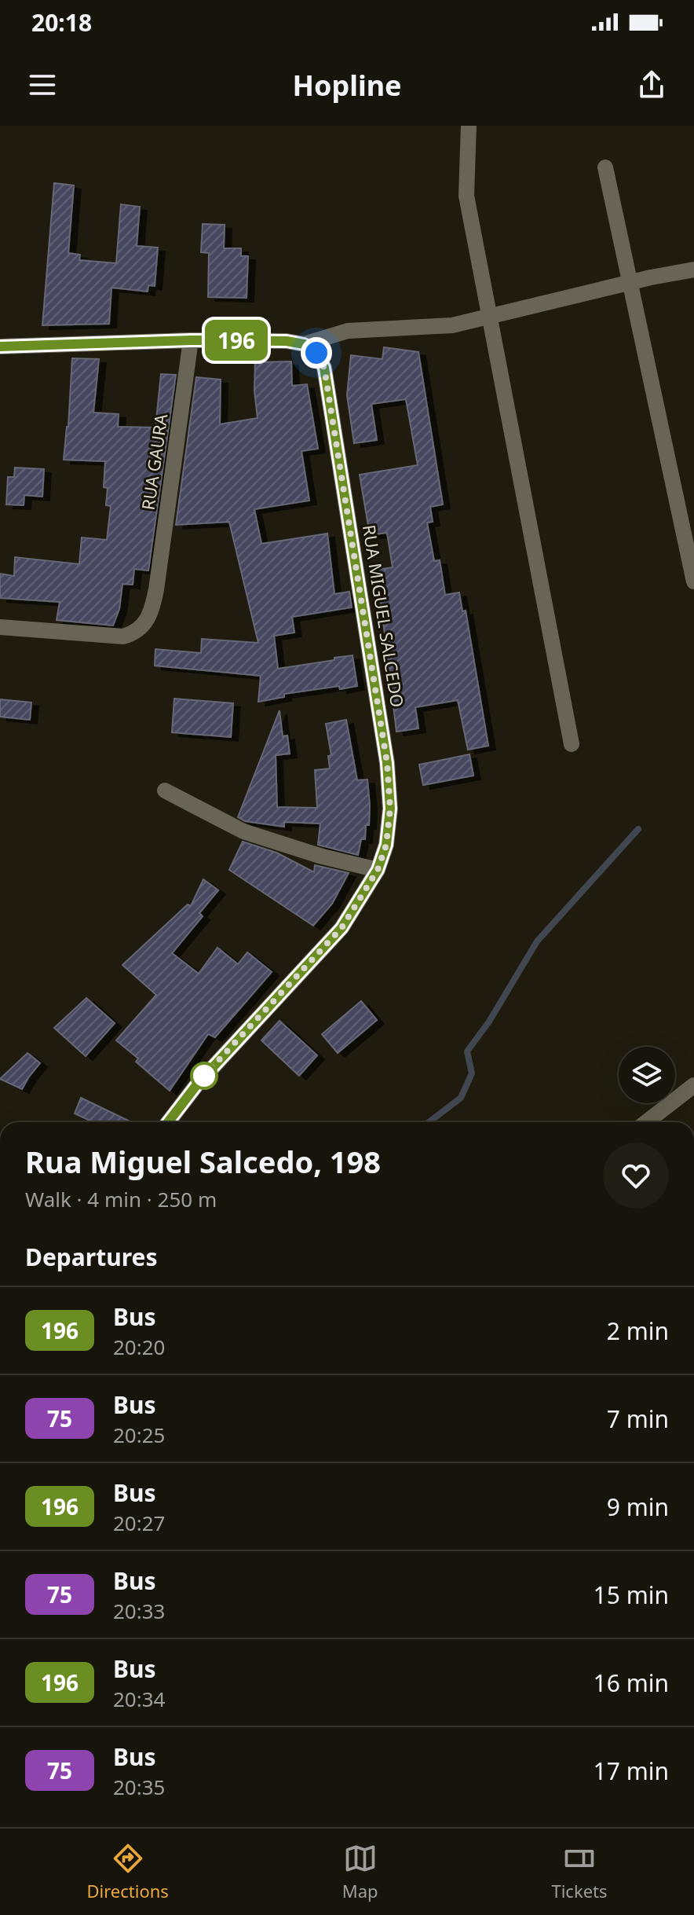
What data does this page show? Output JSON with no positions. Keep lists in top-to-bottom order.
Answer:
{
  "streets": {
    "street": ["RUA GAURA", "RUA MIGUEL SALCEDO"]
  },
  "lines": ["bus line 196"],
  "page": {
    "status": "20:18",
    "header": "Hopline",
    "on_map": "196",
    "heading": [
      ["Rua Miguel Salcedo, 198", "Walk · 4 min · 250 m"],
      "Departures"
    ],
    "list": [
      {
        "mark": "196",
        "name": "Bus",
        "note": "20:20",
        "value": "2 min"
      },
      {
        "mark": "75",
        "name": "Bus",
        "note": "20:25",
        "value": "7 min"
      },
      {
        "mark": "196",
        "name": "Bus",
        "note": "20:27",
        "value": "9 min"
      },
      {
        "mark": "75",
        "name": "Bus",
        "note": "20:33",
        "value": "15 min"
      },
      {
        "mark": "196",
        "name": "Bus",
        "note": "20:34",
        "value": "16 min"
      },
      {
        "mark": "75",
        "name": "Bus",
        "note": "20:35",
        "value": "17 min"
      }
    ],
    "tabs": ["Directions", "Map", "Tickets"]
  }
}
